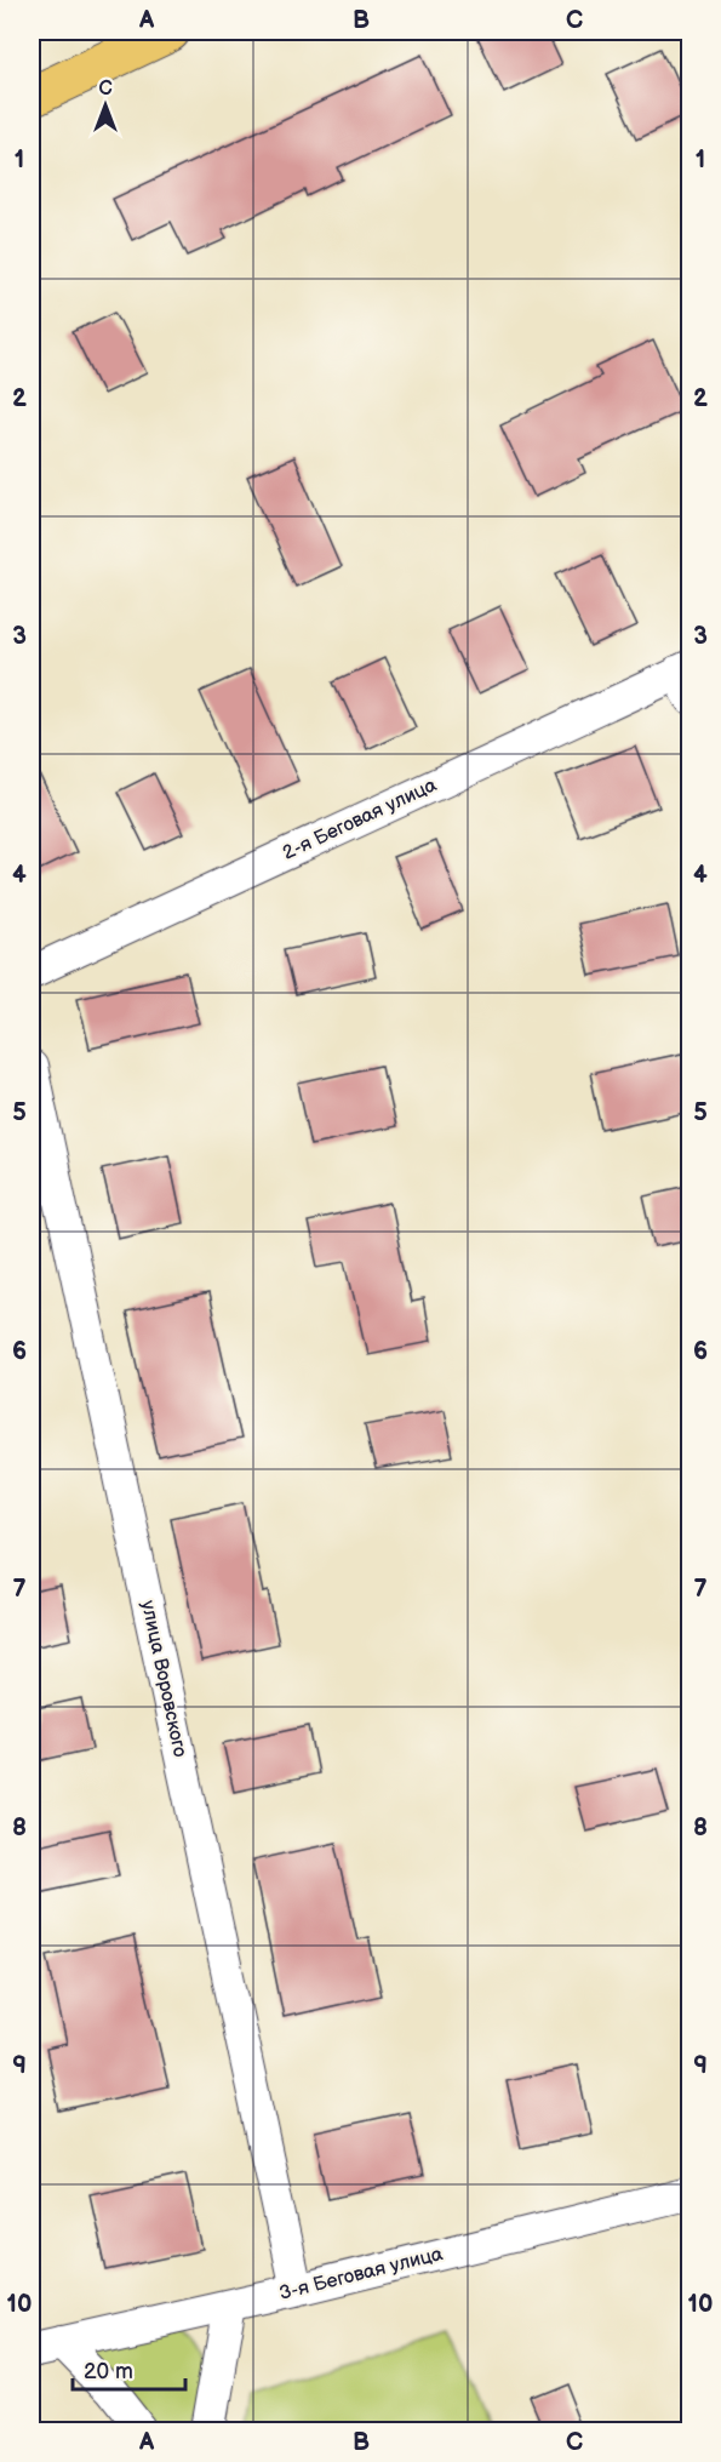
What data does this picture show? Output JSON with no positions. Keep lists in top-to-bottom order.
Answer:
{
  "streets": {
    "street": ["2-я Беговая улица", "улица Воровского", "3-я Беговая улица"]
  },
  "crossings": [
    ["улица Воровского", "3-я Беговая улица"]
  ],
  "scale_bar": "20 m",
  "north": "top",
  "grid": {
    "columns": ["A", "B", "C"],
    "rows": [
      "1",
      "2",
      "3",
      "4",
      "5",
      "6",
      "7",
      "8",
      "9",
      "10"
    ]
  }
}
